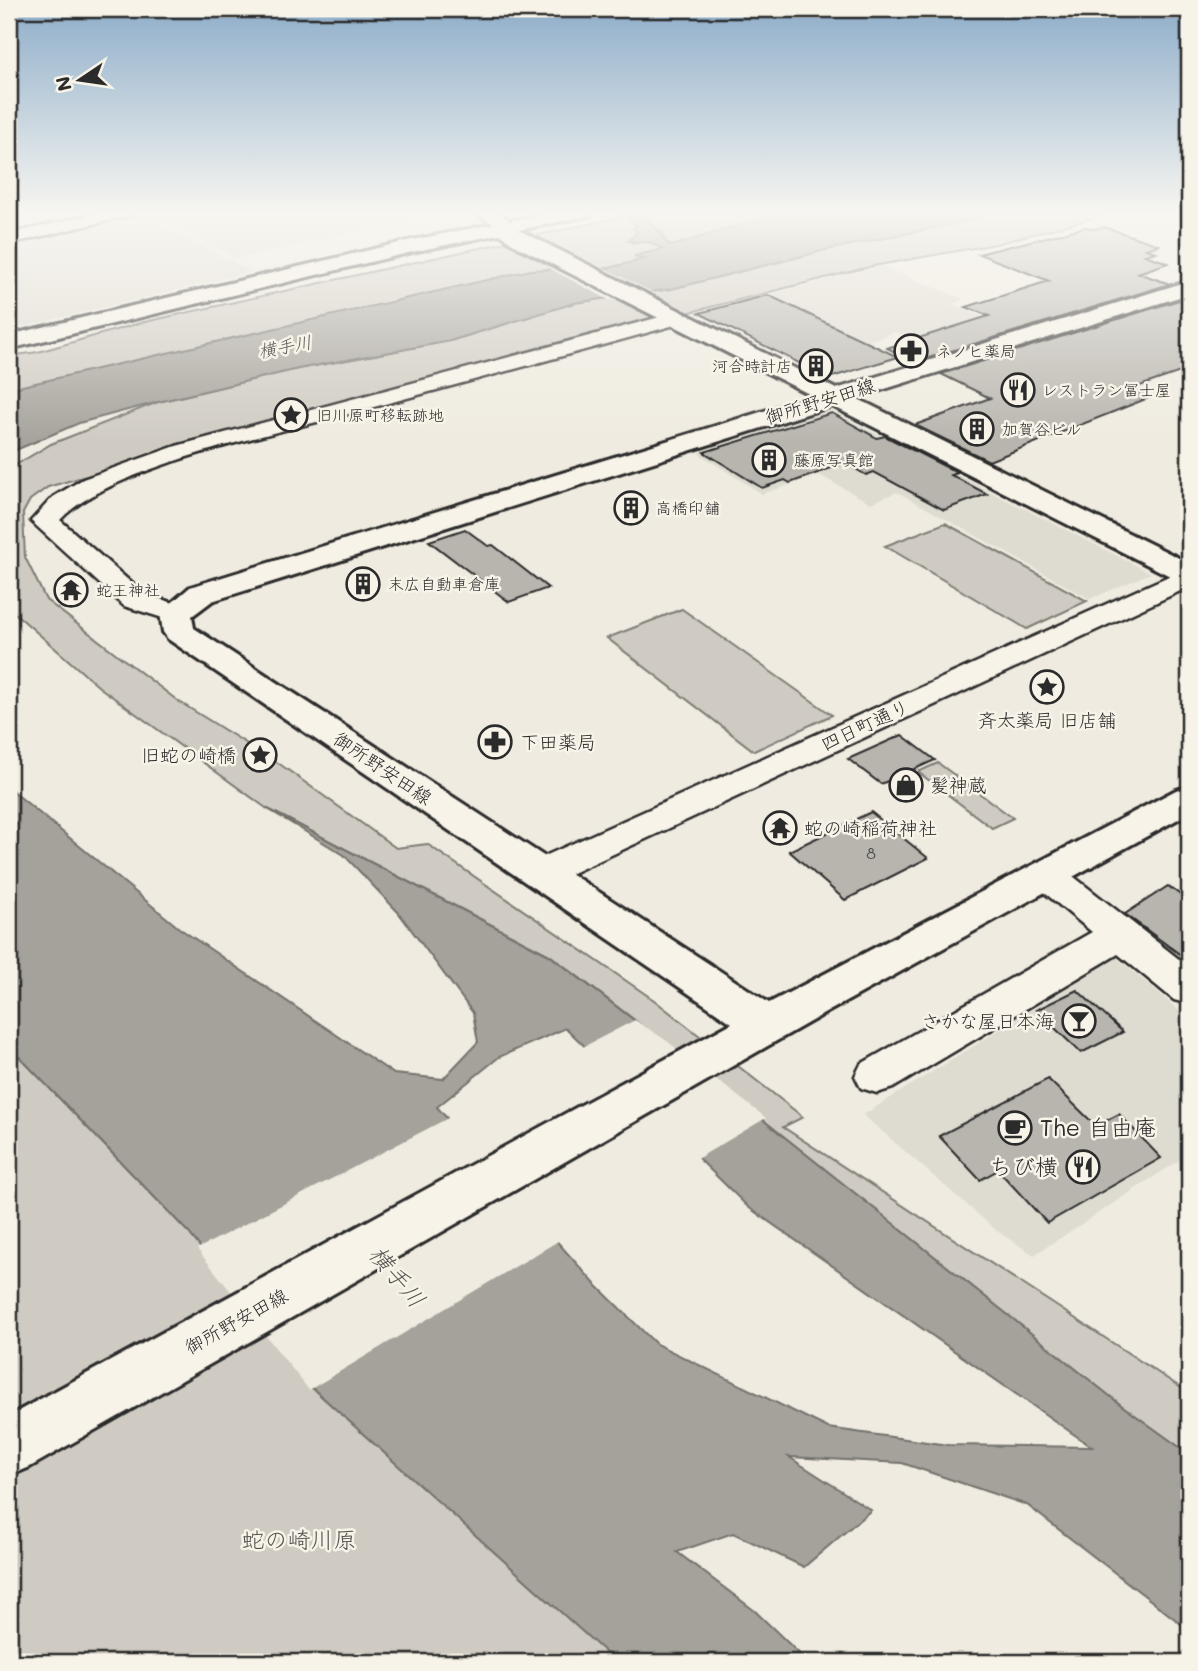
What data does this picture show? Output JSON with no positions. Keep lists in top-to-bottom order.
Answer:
{
  "streets": {
    "main road": ["御所野安田線"],
    "street": ["四日町通り"]
  },
  "crossings": [
    ["御所野安田線", "四日町通り"]
  ],
  "water": ["横手川"],
  "parks": ["蛇の崎川原"],
  "places": {
    "pharmacy": ["ネノヒ薬局", "下田薬局"],
    "building": [
      "河合時計店",
      "加賀谷ビル",
      "藤原写真館",
      "高橋印舗",
      "末広自動車倉庫"
    ],
    "restaurant": ["レストラン冨士屋", "ちび横"],
    "place": ["旧川原町移転跡地", "斉太薬局 旧店舗", "旧蛇の崎橋"],
    "temple": ["蛇王神社", "蛇の崎稲荷神社"],
    "shop": ["髪神蔵"],
    "bar": ["さかな屋日本海"],
    "cafe": ["The 自由庵"]
  },
  "house_numbers": ["8"],
  "north": "left"
}
